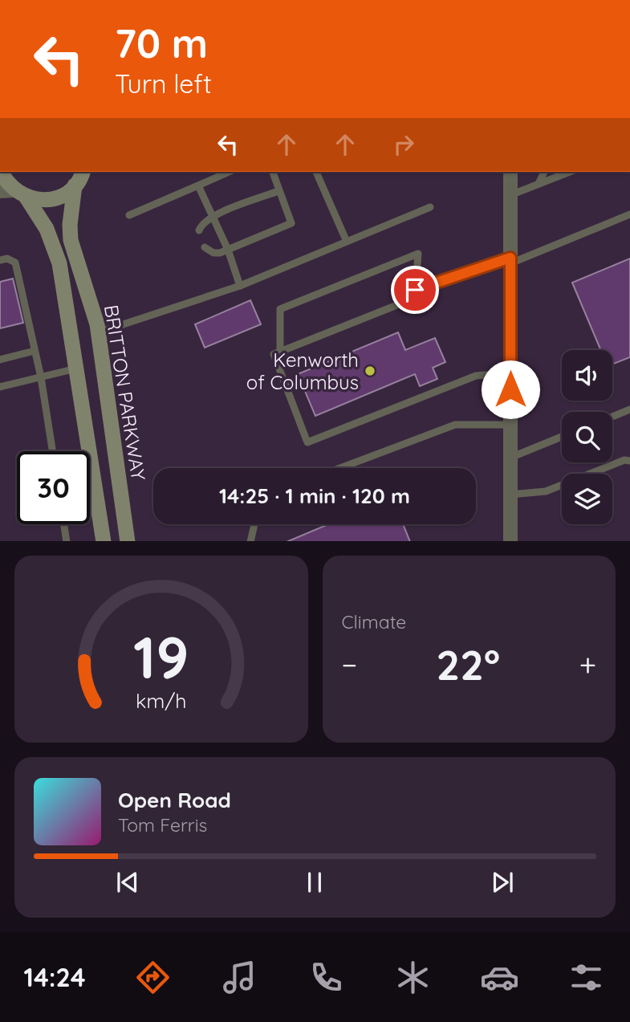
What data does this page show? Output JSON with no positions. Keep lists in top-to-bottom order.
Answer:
{
  "streets": {
    "main road": ["BRITTON PARKWAY"]
  },
  "places": ["Kenworth of Columbus"],
  "page": {
    "turn": ["70 m", "Turn left"],
    "limit": "30",
    "trip": "14:25 · 1 min · 120 m",
    "tile": "Climate",
    "heat": ["−", "22°", "+"],
    "song": ["Open Road", "Tom Ferris"],
    "tabs": "14:24",
    "gauge": ["19", "km/h"]
  }
}
